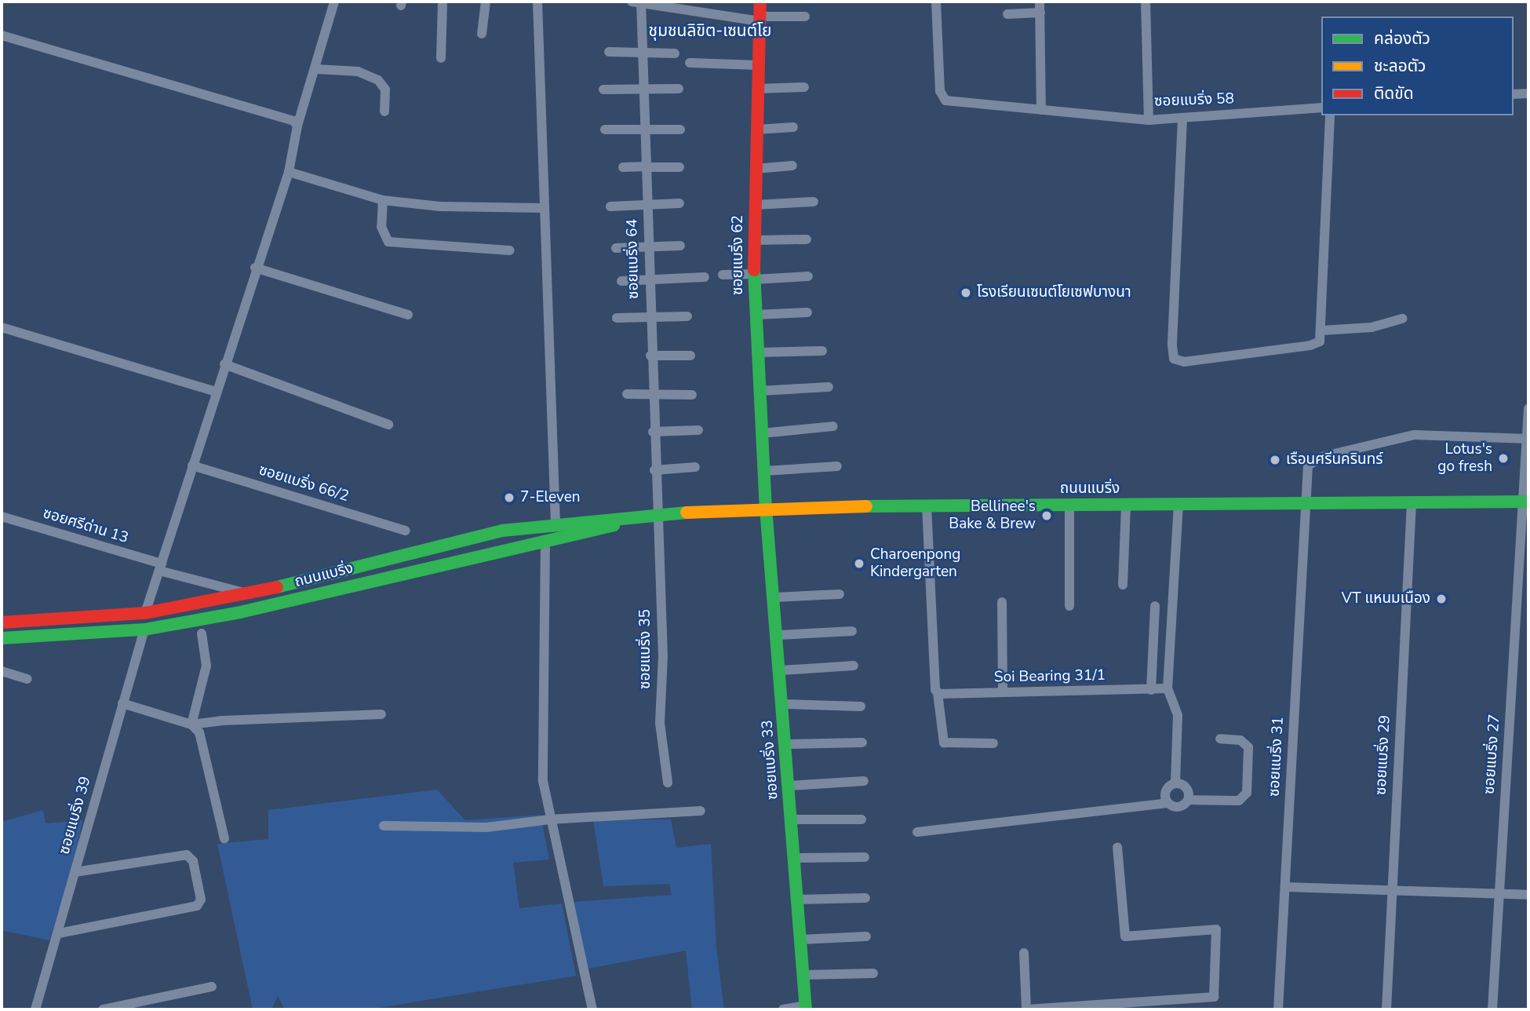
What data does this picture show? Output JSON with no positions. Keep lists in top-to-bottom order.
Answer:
{
  "streets": {
    "main road": ["ซอยแบริ่ง 62", "ถนนแบริ่ง", "ซอยแบริ่ง 33"],
    "street": [
      "ซอยแบริ่ง 58",
      "ซอยแบริ่ง 64",
      "ซอยแบริ่ง 66/2",
      "ซอยศรีด่าน 13",
      "ซอยแบริ่ง 35",
      "Soi Bearing 31/1",
      "ซอยแบริ่ง 27",
      "ซอยแบริ่ง 29",
      "ซอยแบริ่ง 31",
      "ซอยแบริ่ง 39"
    ]
  },
  "crossings": [
    ["ซอยแบริ่ง 62", "ถนนแบริ่ง"],
    ["ซอยแบริ่ง 62", "ซอยแบริ่ง 33"],
    ["ซอยแบริ่ง 64", "ถนนแบริ่ง"],
    ["ซอยแบริ่ง 64", "ซอยแบริ่ง 35"],
    ["ถนนแบริ่ง", "ซอยศรีด่าน 13"],
    ["ถนนแบริ่ง", "ซอยแบริ่ง 35"],
    ["ถนนแบริ่ง", "ซอยแบริ่ง 27"],
    ["ถนนแบริ่ง", "ซอยแบริ่ง 29"],
    ["ถนนแบริ่ง", "ซอยแบริ่ง 31"],
    ["ถนนแบริ่ง", "ซอยแบริ่ง 33"],
    ["ถนนแบริ่ง", "ซอยแบริ่ง 39"]
  ],
  "districts": ["ชุมชนลิขิต-เซนต์โย"],
  "places": [
    "โรงเรียนเซนต์โยเซฟบางนา",
    "Lotus's go fresh",
    "เรือนศรีนครินทร์",
    "7-Eleven",
    "Bellinee's Bake & Brew",
    "Charoenpong Kindergarten",
    "VT แหนมเนือง"
  ],
  "legend": ["คล่องตัว", "ชะลอตัว", "ติดขัด"]
}
